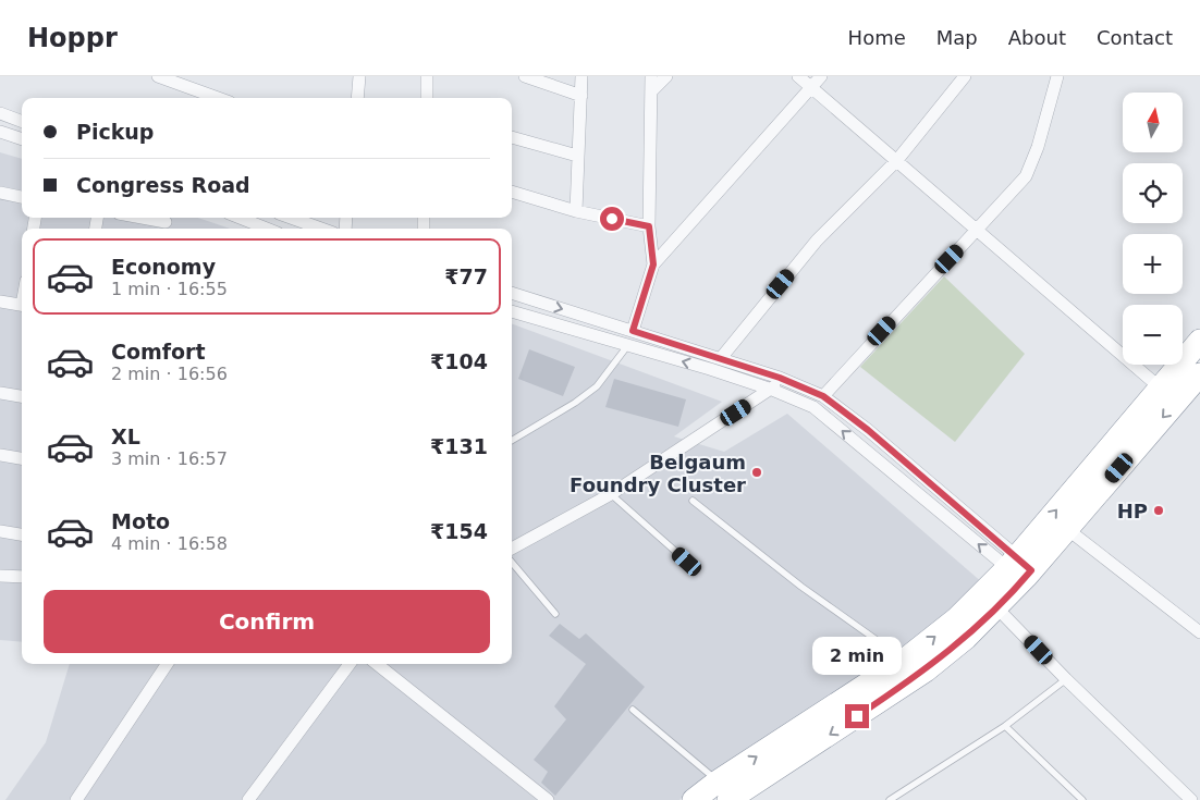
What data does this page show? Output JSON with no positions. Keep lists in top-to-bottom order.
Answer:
{
  "places": ["Belgaum Foundry Cluster", "HP"],
  "north": "top",
  "page": {
    "header": "Hoppr",
    "nav": [
      "Home",
      "Map",
      "About",
      "Contact"
    ],
    "map_buttons": ["+", "−"],
    "banner": ["Pickup", "Congress Road"],
    "list": [
      {
        "name": "Economy",
        "note": "1 min · 16:55",
        "value": "₹77"
      },
      {
        "name": "Comfort",
        "note": "2 min · 16:56",
        "value": "₹104"
      },
      {
        "name": "XL",
        "note": "3 min · 16:57",
        "value": "₹131"
      },
      {
        "name": "Moto",
        "note": "4 min · 16:58",
        "value": "₹154"
      }
    ],
    "buttons": "Confirm",
    "bubble": "2 min"
  }
}
